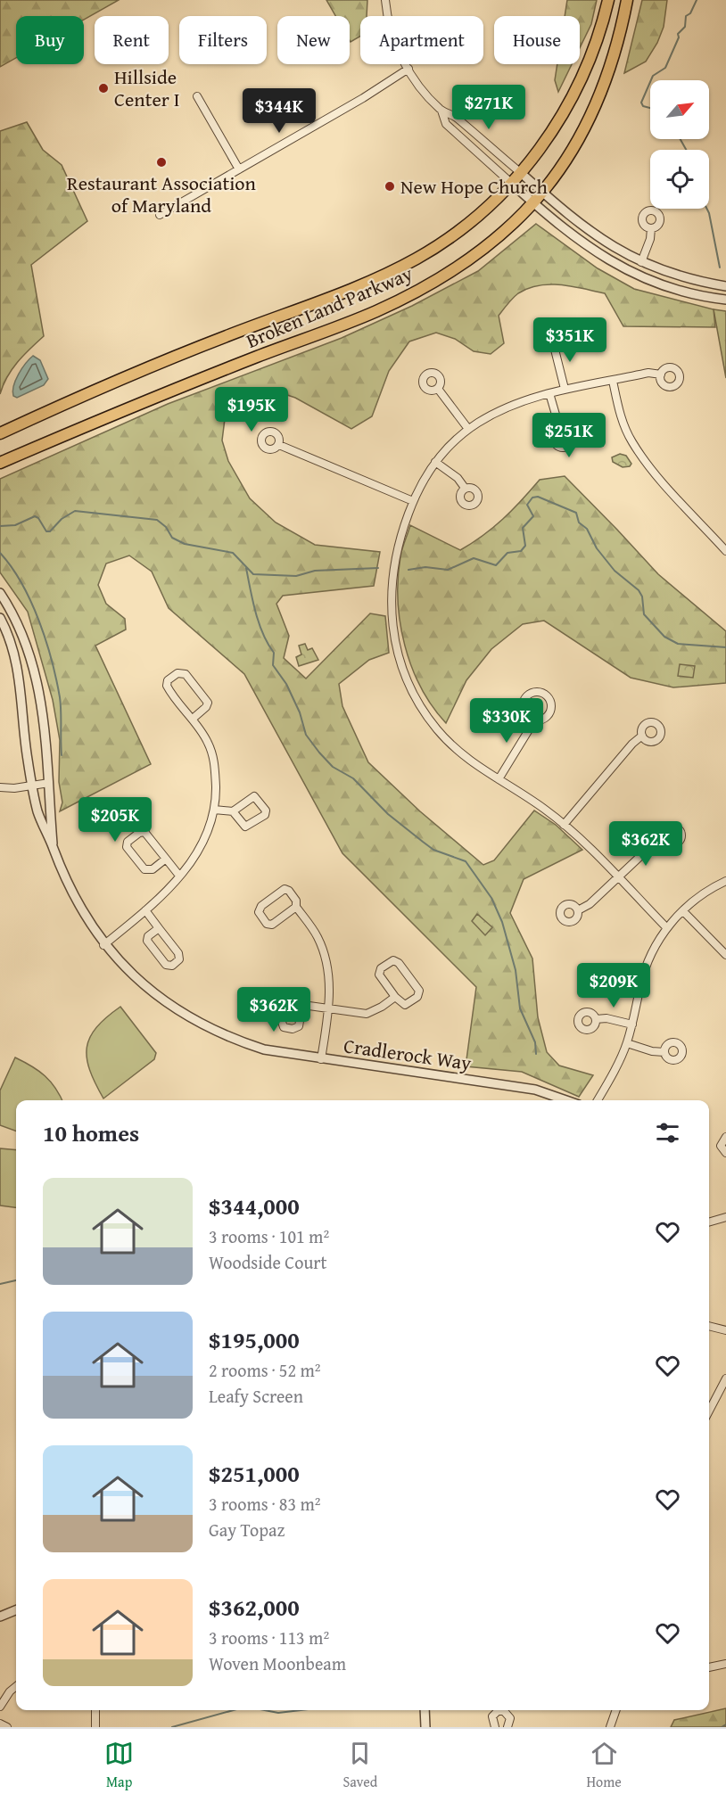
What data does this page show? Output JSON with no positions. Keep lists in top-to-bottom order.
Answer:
{
  "streets": {
    "main road": ["Broken Land Parkway"],
    "street": ["Cradlerock Way"]
  },
  "places": ["Hillside Center I", "Restaurant Association of Maryland", "New Hope Church"],
  "north": "top right",
  "page": {
    "chip": [
      "Buy",
      "Rent",
      "Filters",
      "New",
      "Apartment",
      "House"
    ],
    "price": [
      "$271K",
      "$344K",
      "$351K",
      "$195K",
      "$251K",
      "$330K",
      "$205K",
      "$362K",
      "$209K",
      "$362K"
    ],
    "heading": "10 homes",
    "list": [
      {
        "name": "$344,000",
        "note": "3 rooms · 101 m² · Woodside Court"
      },
      {
        "name": "$195,000",
        "note": "2 rooms · 52 m² · Leafy Screen"
      },
      {
        "name": "$251,000",
        "note": "3 rooms · 83 m² · Gay Topaz"
      },
      {
        "name": "$362,000",
        "note": "3 rooms · 113 m² · Woven Moonbeam"
      }
    ],
    "tabs": ["Map", "Saved", "Home"]
  }
}
